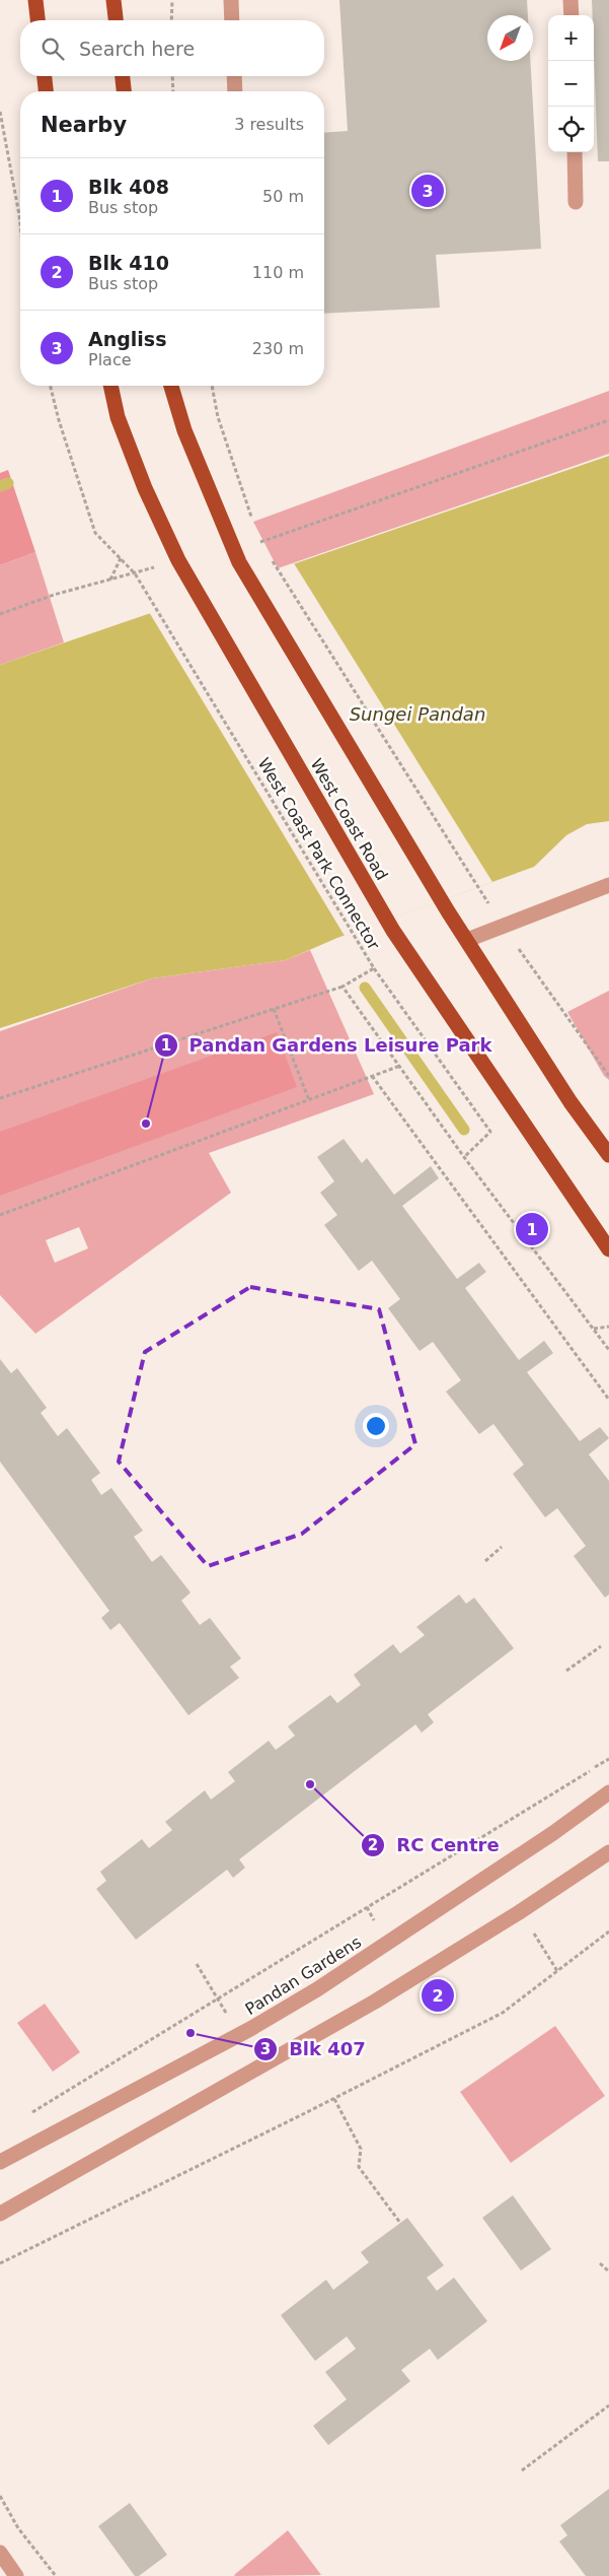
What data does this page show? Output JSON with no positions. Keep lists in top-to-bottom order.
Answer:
{
  "streets": {
    "main road": ["West Coast Road"],
    "street": ["Pandan Gardens"],
    "path": ["West Coast Park Connector"]
  },
  "water": ["Sungei Pandan"],
  "places": ["Pandan Gardens Leisure Park", "RC Centre", "Blk 407"],
  "north": "bottom left",
  "page": {
    "map_buttons": ["+", "−"],
    "search": "Search here",
    "heading": ["Nearby", "3 results"],
    "list": [
      {
        "mark": "1",
        "name": "Blk 408",
        "note": "Bus stop",
        "value": "50 m"
      },
      {
        "mark": "2",
        "name": "Blk 410",
        "note": "Bus stop",
        "value": "110 m"
      },
      {
        "mark": "3",
        "name": "Angliss",
        "note": "Place",
        "value": "230 m"
      }
    ],
    "pins": ["3", "1", "2"]
  }
}
